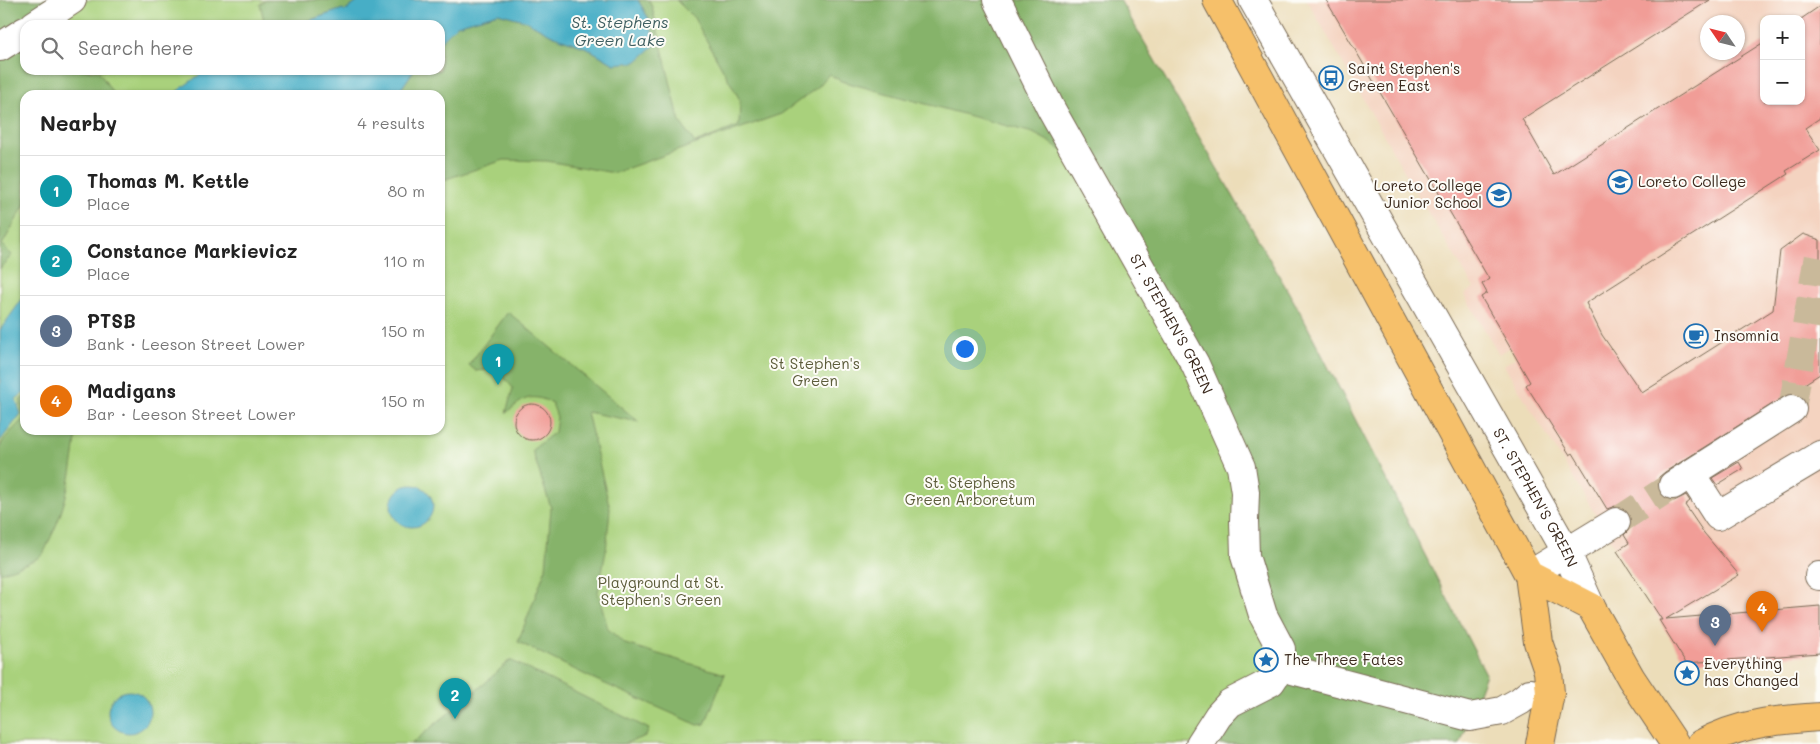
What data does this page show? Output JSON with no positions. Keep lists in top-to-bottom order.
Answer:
{
  "streets": {
    "main road": ["ST. STEPHEN'S GREEN"]
  },
  "water": ["St. Stephens Green Lake"],
  "parks": ["St Stephen's Green", "St. Stephens Green Arboretum", "Playground at St. Stephen's Green"],
  "places": {
    "bus stop": ["Saint Stephen's Green East"],
    "school or university": ["Loreto College", "Loreto College Junior School"],
    "cafe": ["Insomnia"],
    "place": ["The Three Fates", "Everything has Changed"]
  },
  "north": "top left",
  "page": {
    "map_buttons": ["+", "−"],
    "search": "Search here",
    "heading": ["Nearby", "4 results"],
    "list": [
      {
        "mark": "1",
        "name": "Thomas M. Kettle",
        "note": "Place",
        "value": "80 m"
      },
      {
        "mark": "2",
        "name": "Constance Markievicz",
        "note": "Place",
        "value": "110 m"
      },
      {
        "mark": "3",
        "name": "PTSB",
        "note": "Bank · Leeson Street Lower",
        "value": "150 m"
      },
      {
        "mark": "4",
        "name": "Madigans",
        "note": "Bar · Leeson Street Lower",
        "value": "150 m"
      }
    ],
    "pins": [
      "1",
      "4",
      "3",
      "2"
    ]
  }
}
